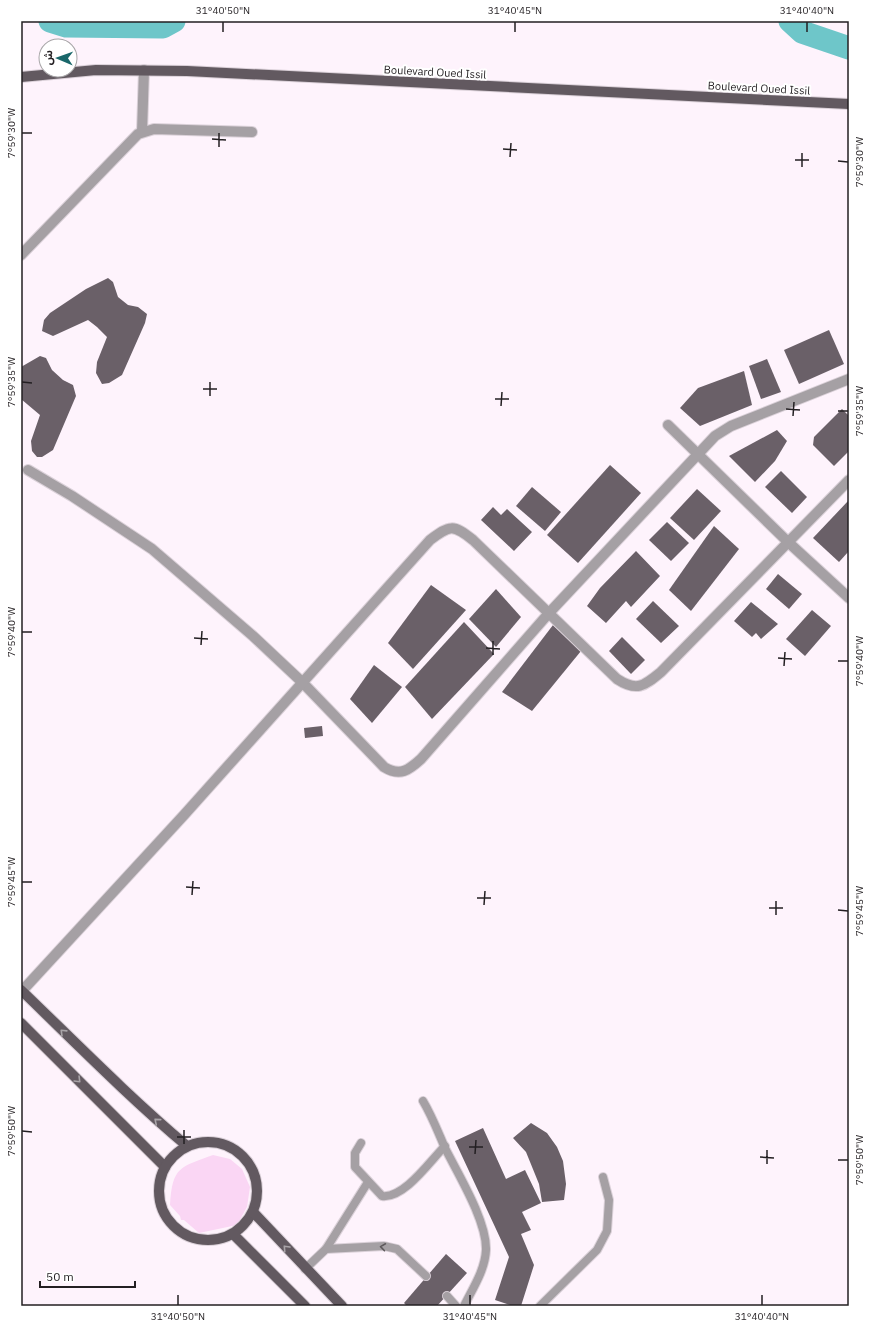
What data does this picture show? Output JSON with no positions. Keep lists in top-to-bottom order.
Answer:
{
  "streets": {
    "main road": ["Boulevard Oued Issil"]
  },
  "scale_bar": "50 m",
  "north": "left",
  "coordinates": [
    "31°40'50\"N",
    "31°40'45\"N",
    "31°40'40\"N",
    "7°59'30\"W",
    "7°59'35\"W",
    "7°59'40\"W",
    "7°59'45\"W",
    "7°59'50\"W"
  ]
}
